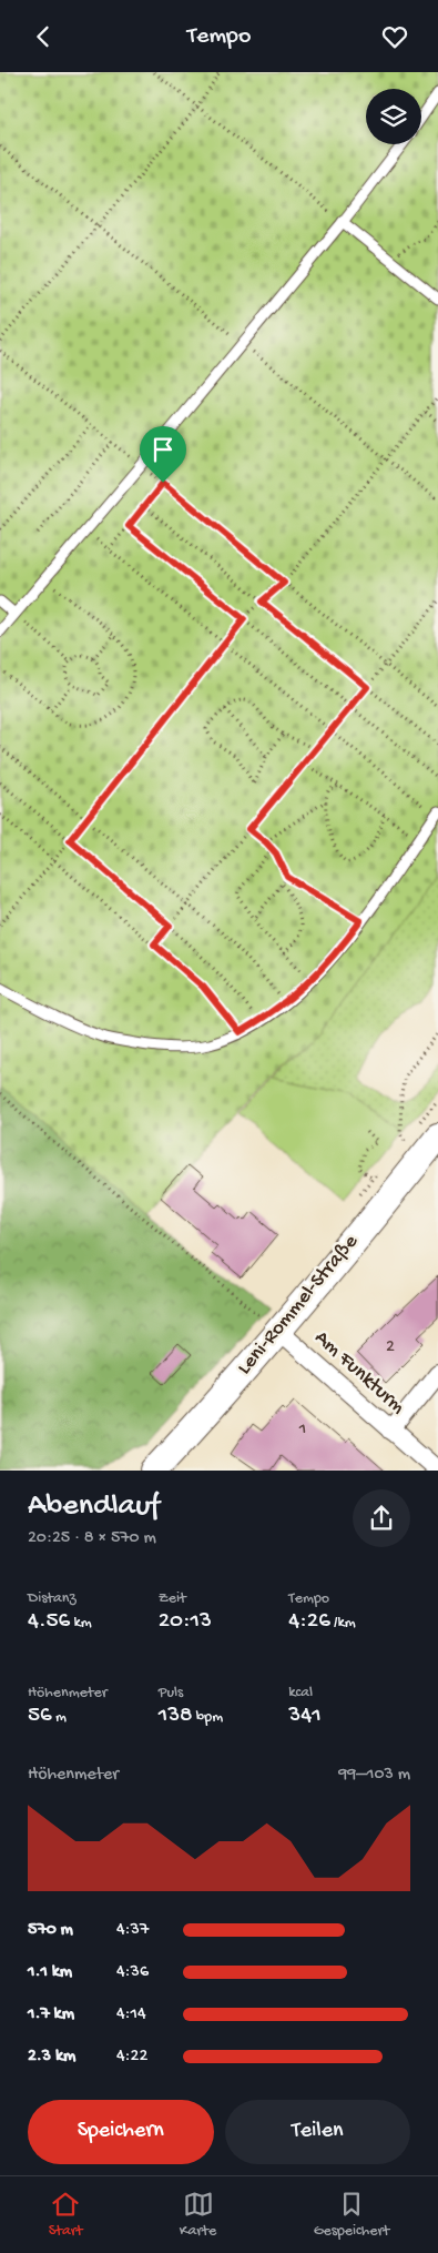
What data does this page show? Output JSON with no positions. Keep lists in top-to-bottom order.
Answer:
{
  "streets": {
    "main road": ["Leni-Rommel-Straße"],
    "street": ["Am Funkturm"]
  },
  "crossings": [
    ["Leni-Rommel-Straße", "Am Funkturm"]
  ],
  "house_numbers": ["2", "1"],
  "page": {
    "header": "Tempo",
    "heading": ["Abendlauf", "20:25 · 8 × 570 m"],
    "stats": [
      ["Distanz", "4.56 km"],
      ["Zeit", "20:13"],
      ["Tempo", "4:26 /km"],
      ["Höhenmeter", "56 m"],
      ["Puls", "138 bpm"],
      ["kcal", "341"]
    ],
    "chart": ["Höhenmeter", "99–103 m"],
    "list": [
      {
        "name": "570 m",
        "note": "4:37"
      },
      {
        "name": "1.1 km",
        "note": "4:36"
      },
      {
        "name": "1.7 km",
        "note": "4:14"
      },
      {
        "name": "2.3 km",
        "note": "4:22"
      }
    ],
    "buttons": ["Speichern", "Teilen"],
    "tabs": ["Start", "Karte", "Gespeichert"]
  }
}
